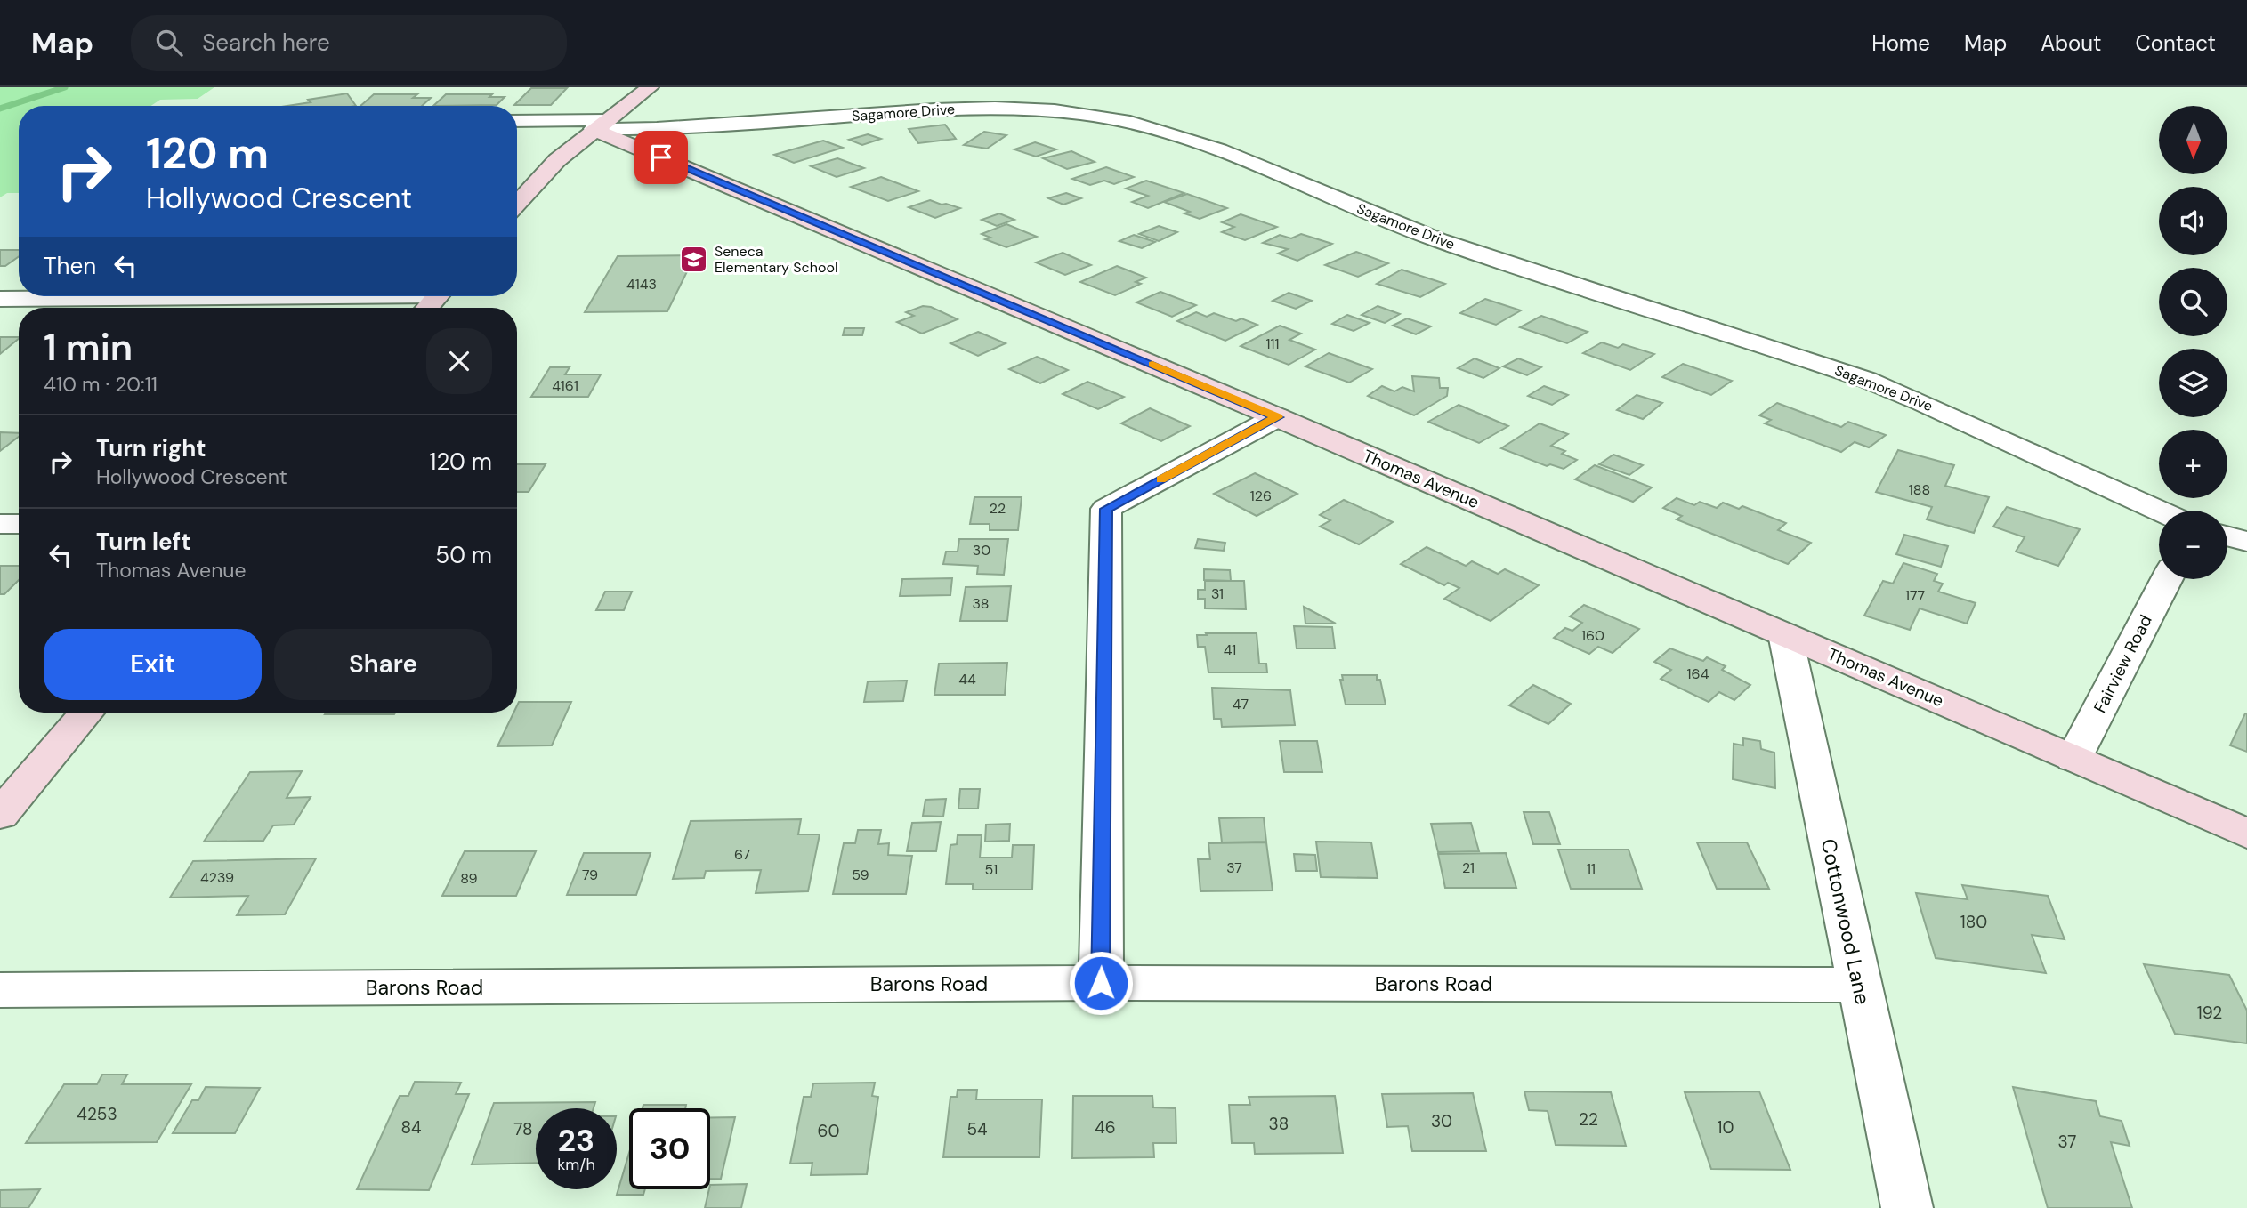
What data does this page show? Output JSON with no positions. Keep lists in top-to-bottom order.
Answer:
{
  "streets": {
    "main road": ["Thomas Avenue"],
    "street": [
      "Sagamore Drive",
      "Fairview Road",
      "Cottonwood Lane",
      "Barons Road"
    ]
  },
  "crossings": [
    ["Sagamore Drive", "Thomas Avenue"],
    ["Thomas Avenue", "Fairview Road"],
    ["Thomas Avenue", "Cottonwood Lane"],
    ["Cottonwood Lane", "Barons Road"]
  ],
  "places": {
    "school or university": ["Seneca Elementary School"]
  },
  "house_numbers": [
    "4143",
    "111",
    "4161",
    "188",
    "126",
    "22",
    "30",
    "31",
    "177",
    "38",
    "160",
    "41",
    "164",
    "44",
    "47",
    "67",
    "37",
    "21",
    "11",
    "51",
    "79",
    "59",
    "4239",
    "89",
    "180",
    "192",
    "4253",
    "22",
    "30",
    "38",
    "84",
    "46",
    "10",
    "78",
    "54",
    "60",
    "37"
  ],
  "north": "bottom",
  "page": {
    "header": "Map",
    "search": "Search here",
    "nav": [
      "Home",
      "Map",
      "About",
      "Contact"
    ],
    "map_buttons": ["+", "−"],
    "turn": ["120 m", "Hollywood Crescent"],
    "then": "Then",
    "heading": ["1 min", "410 m · 20:11"],
    "list": [
      {
        "name": "Turn right",
        "note": "Hollywood Crescent",
        "value": "120 m"
      },
      {
        "name": "Turn left",
        "note": "Thomas Avenue",
        "value": "50 m"
      }
    ],
    "buttons": ["Exit", "Share"],
    "speed": "23 km/h",
    "limit": "30"
  }
}
